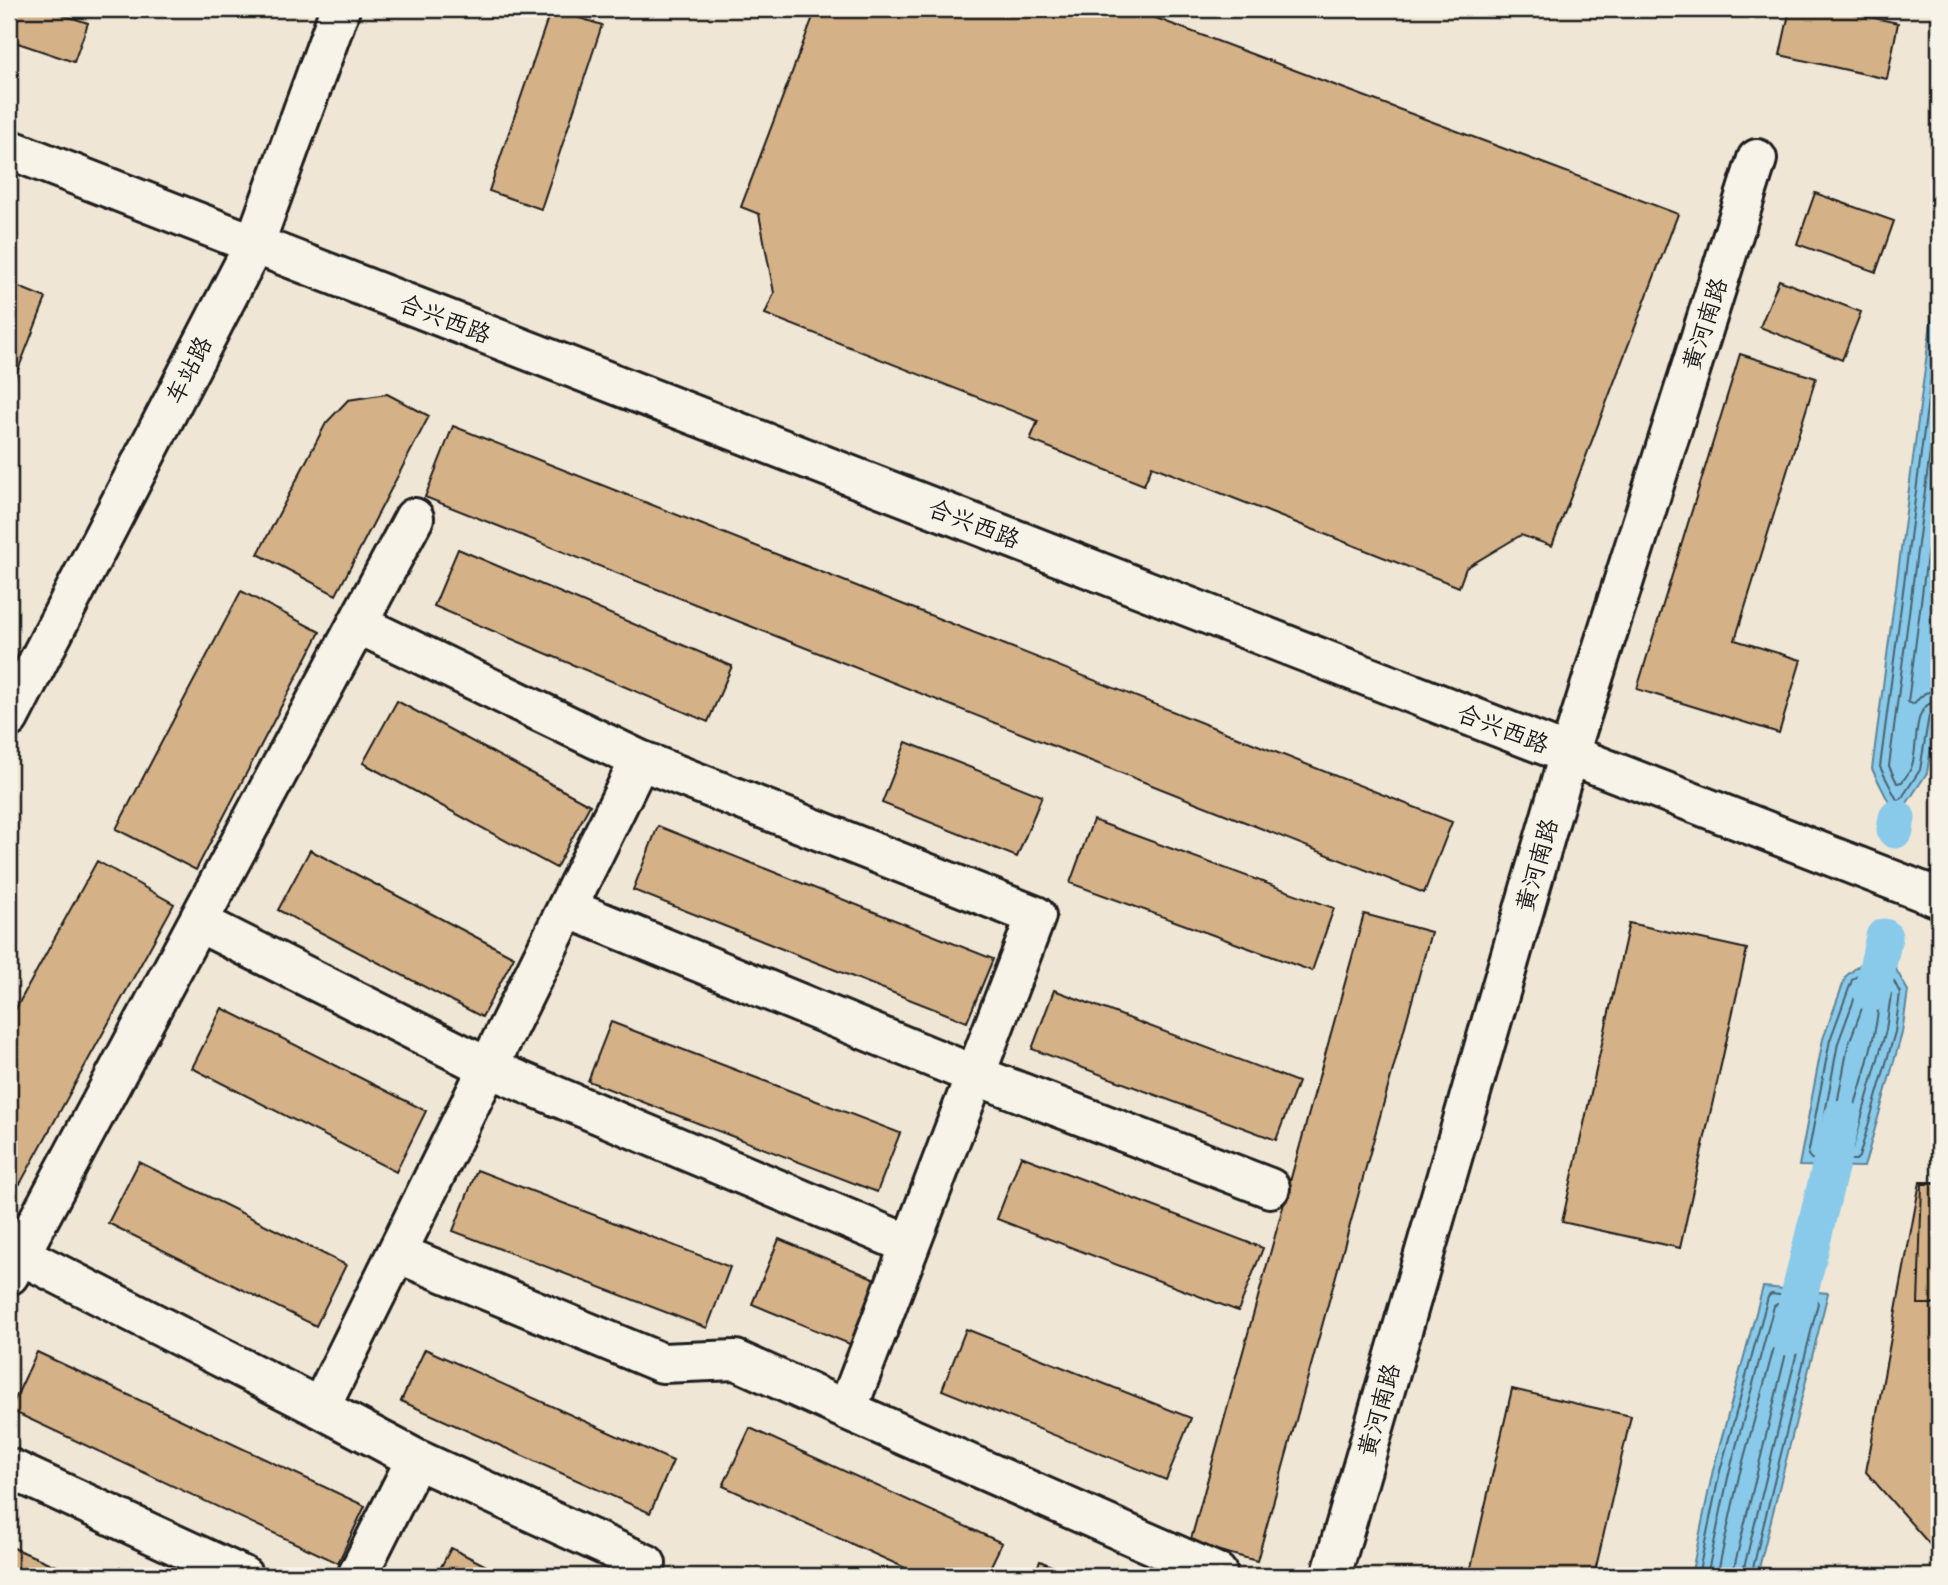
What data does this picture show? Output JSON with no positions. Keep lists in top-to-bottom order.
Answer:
{
  "streets": {
    "street": ["合兴西路", "黄河南路", "车站路"]
  },
  "crossings": [
    ["合兴西路", "黄河南路"],
    ["合兴西路", "车站路"]
  ]
}
